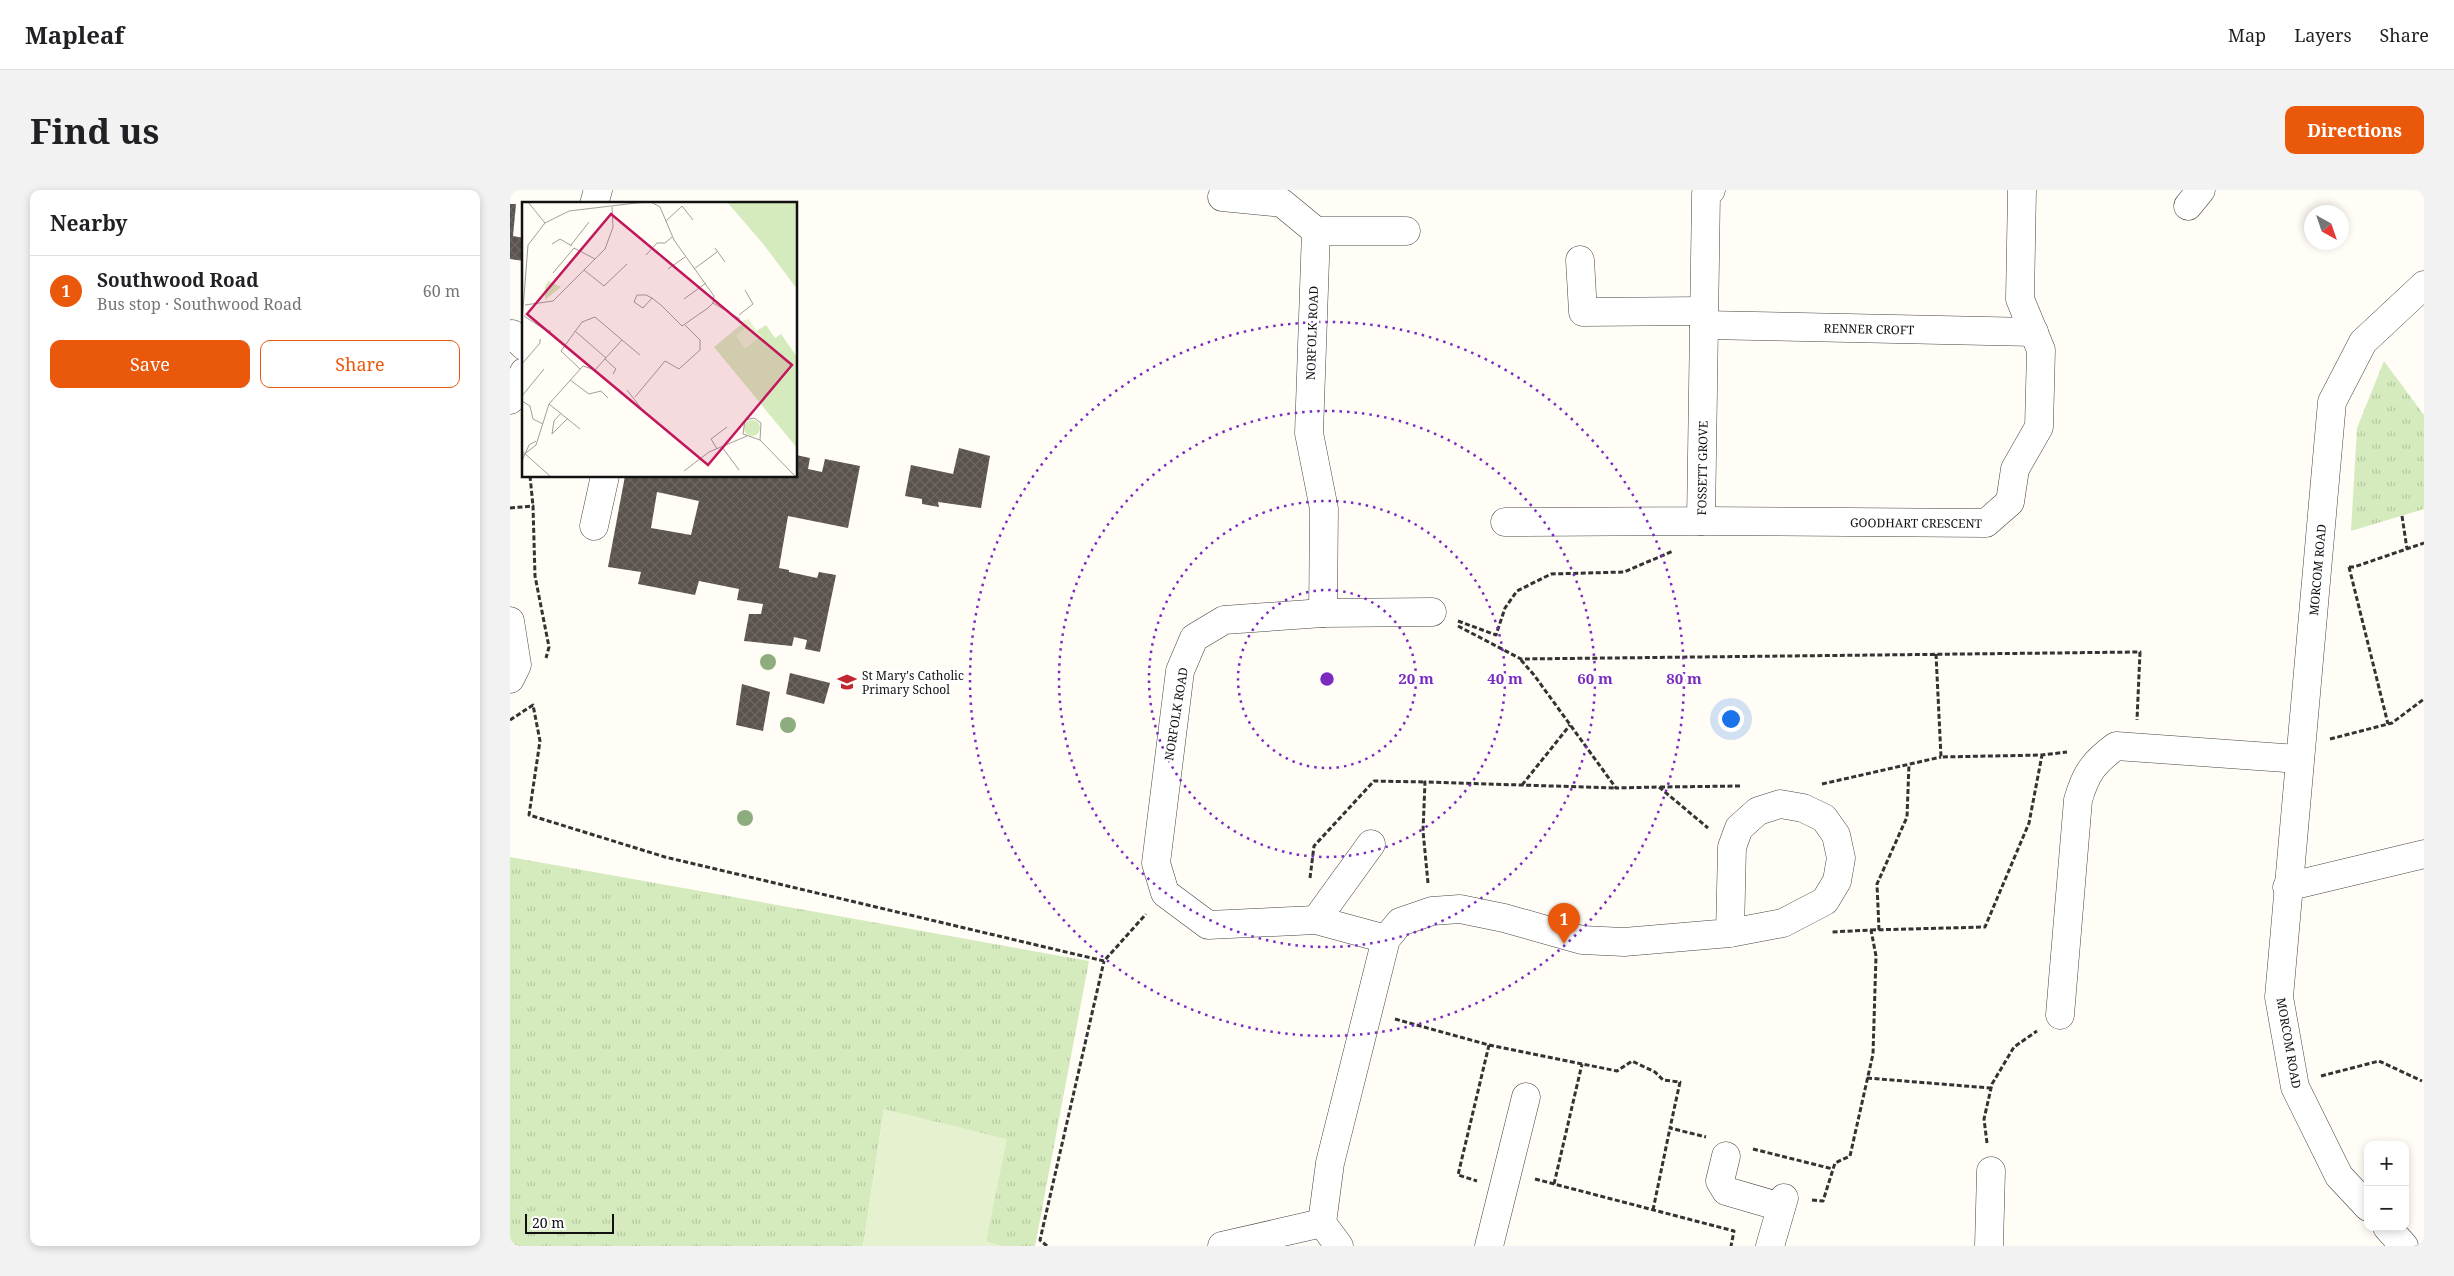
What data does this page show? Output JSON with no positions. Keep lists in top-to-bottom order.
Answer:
{
  "streets": {
    "street": [
      "RENNER CROFT",
      "NORFOLK ROAD",
      "FOSSETT GROVE",
      "GOODHART CRESCENT",
      "MORCOM ROAD"
    ]
  },
  "crossings": [
    ["RENNER CROFT", "FOSSETT GROVE"],
    ["RENNER CROFT", "GOODHART CRESCENT"],
    ["FOSSETT GROVE", "GOODHART CRESCENT"]
  ],
  "places": {
    "school or university": ["St Mary's Catholic Primary School"]
  },
  "scale_bar": "20 m",
  "north": "bottom right",
  "page": {
    "header": "Mapleaf",
    "nav": ["Map", "Layers", "Share"],
    "buttons": [
      "Directions",
      ["Save", "Share"]
    ],
    "title": "Find us",
    "heading": "Nearby",
    "list": [
      {
        "mark": "1",
        "name": "Southwood Road",
        "note": "Bus stop · Southwood Road",
        "value": "60 m"
      }
    ],
    "pins": "1",
    "map_buttons": ["+", "−"],
    "scale": "20 m"
  },
  "rings": [
    "20 m",
    "40 m",
    "60 m",
    "80 m"
  ]
}
